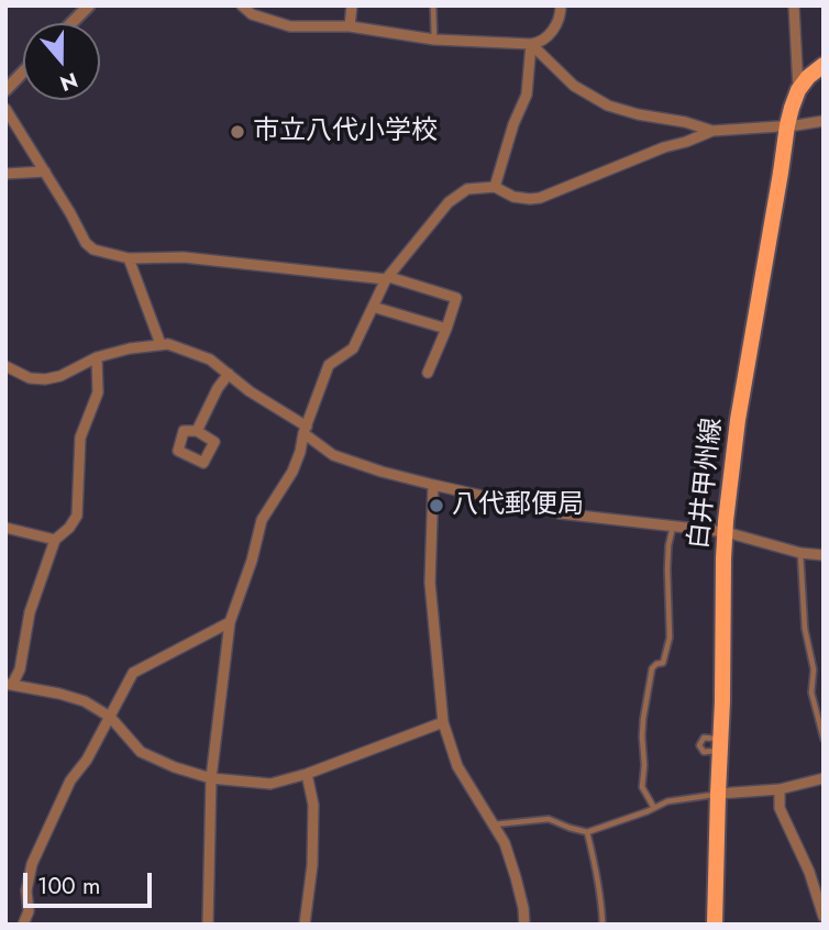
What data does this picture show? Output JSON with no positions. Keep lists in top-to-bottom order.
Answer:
{
  "streets": {
    "main road": ["白井甲州線"]
  },
  "places": ["市立八代小学校", "八代郵便局"],
  "scale_bar": "100 m",
  "north": "bottom"
}
